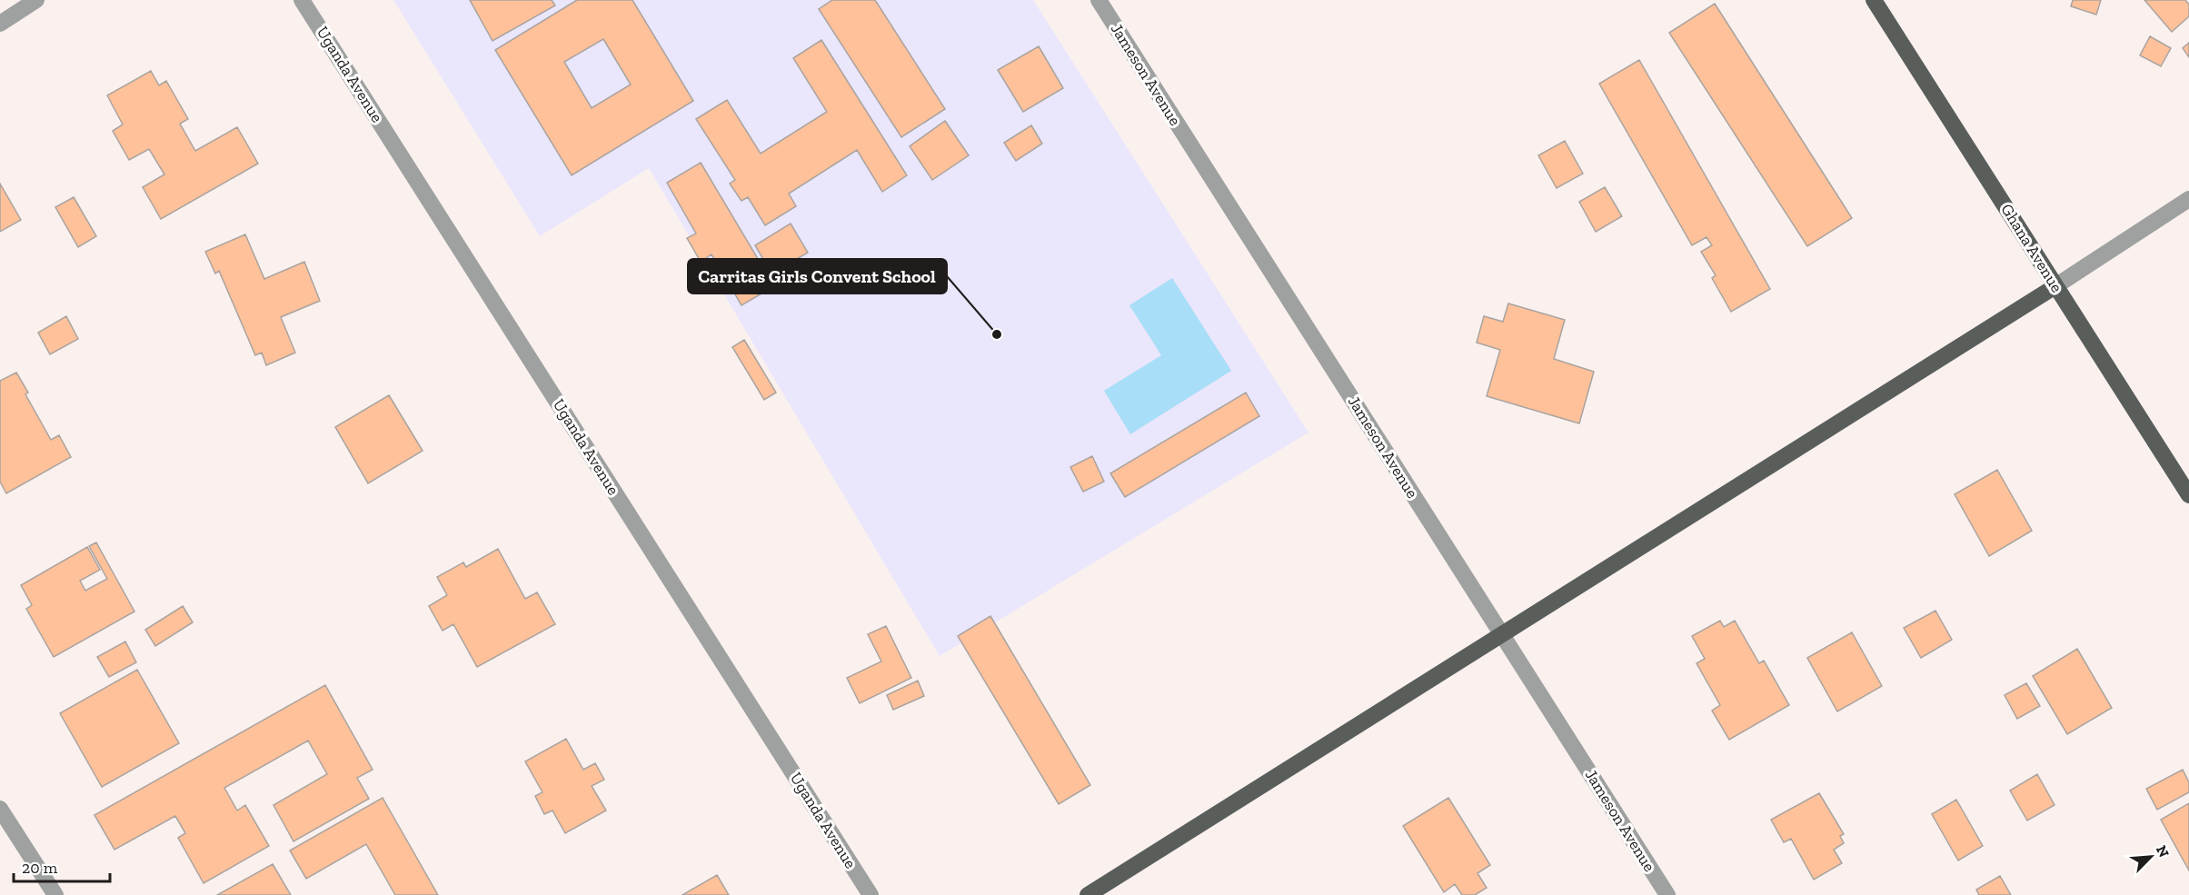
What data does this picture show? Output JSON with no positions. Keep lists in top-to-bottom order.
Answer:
{
  "streets": {
    "main road": ["Ghana Avenue"],
    "street": ["Uganda Avenue", "Jameson Avenue"]
  },
  "places": ["Carritas Girls Convent School"],
  "scale_bar": "20 m",
  "north": "top right"
}
